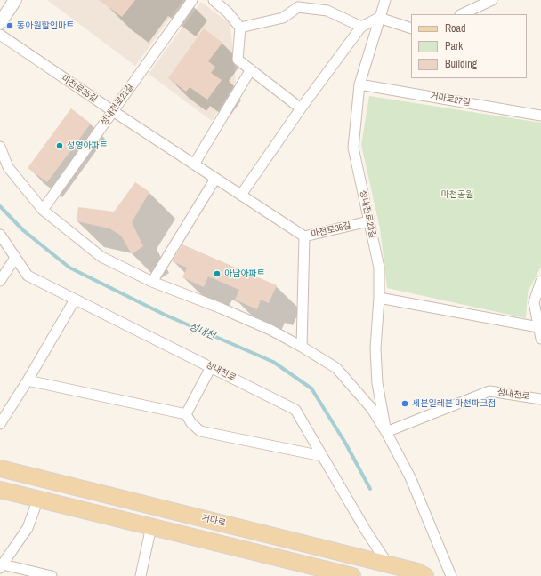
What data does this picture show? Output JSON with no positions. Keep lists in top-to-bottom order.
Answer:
{
  "streets": {
    "main road": ["거마로"],
    "street": [
      "마천로35길",
      "거마로27길",
      "성내천로21길",
      "성내천로23길",
      "성내천로"
    ]
  },
  "crossings": [
    ["마천로35길", "성내천로21길"],
    ["마천로35길", "성내천로23길"],
    ["거마로27길", "성내천로23길"],
    ["성내천로23길", "성내천로"],
    ["성내천로", "거마로"]
  ],
  "water": ["성내천"],
  "parks": ["마천공원"],
  "places": [
    "동아원할인마트",
    "성영아파트",
    "아남아파트",
    "세븐일레븐 마천파크점"
  ],
  "legend": ["Road", "Park", "Building"]
}
